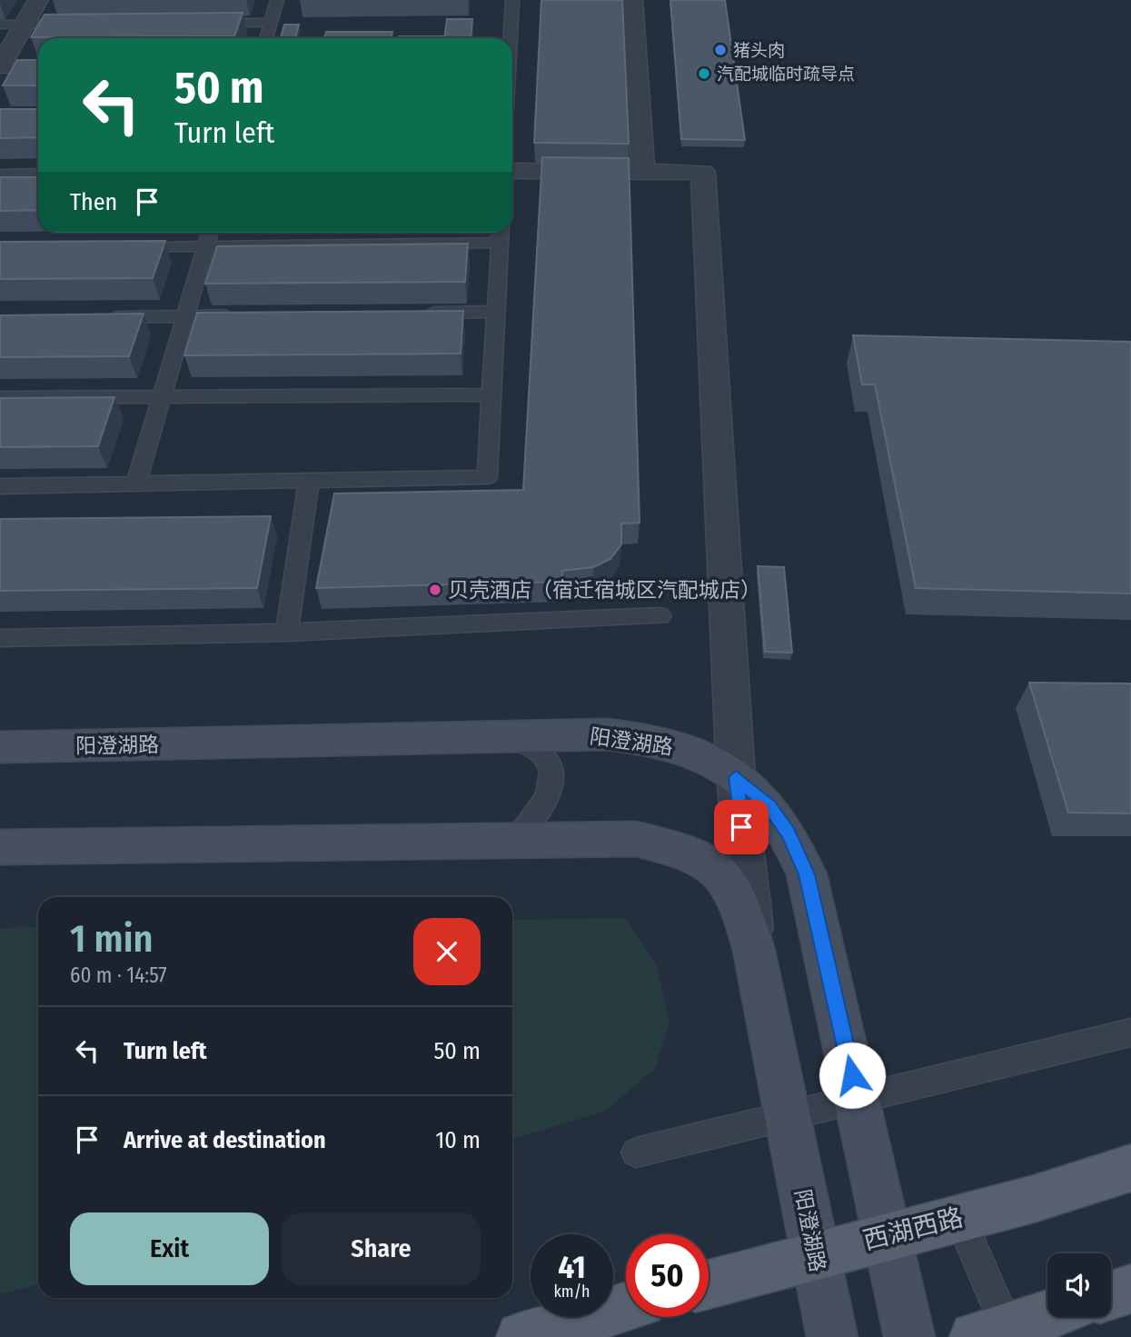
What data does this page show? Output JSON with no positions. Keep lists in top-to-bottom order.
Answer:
{
  "streets": {
    "main road": ["阳澄湖路", "西湖西路"]
  },
  "crossings": [
    ["阳澄湖路", "西湖西路"]
  ],
  "places": ["猪头肉", "汽配城临时疏导点", "贝壳酒店（宿迁宿城区汽配城店）"],
  "page": {
    "turn": ["50 m", "Turn left"],
    "then": "Then",
    "heading": ["1 min", "60 m · 14:57"],
    "list": [
      {
        "name": "Turn left",
        "value": "50 m"
      },
      {
        "name": "Arrive at destination",
        "value": "10 m"
      }
    ],
    "buttons": ["Exit", "Share"],
    "speed": "41 km/h",
    "limit": "50"
  }
}
